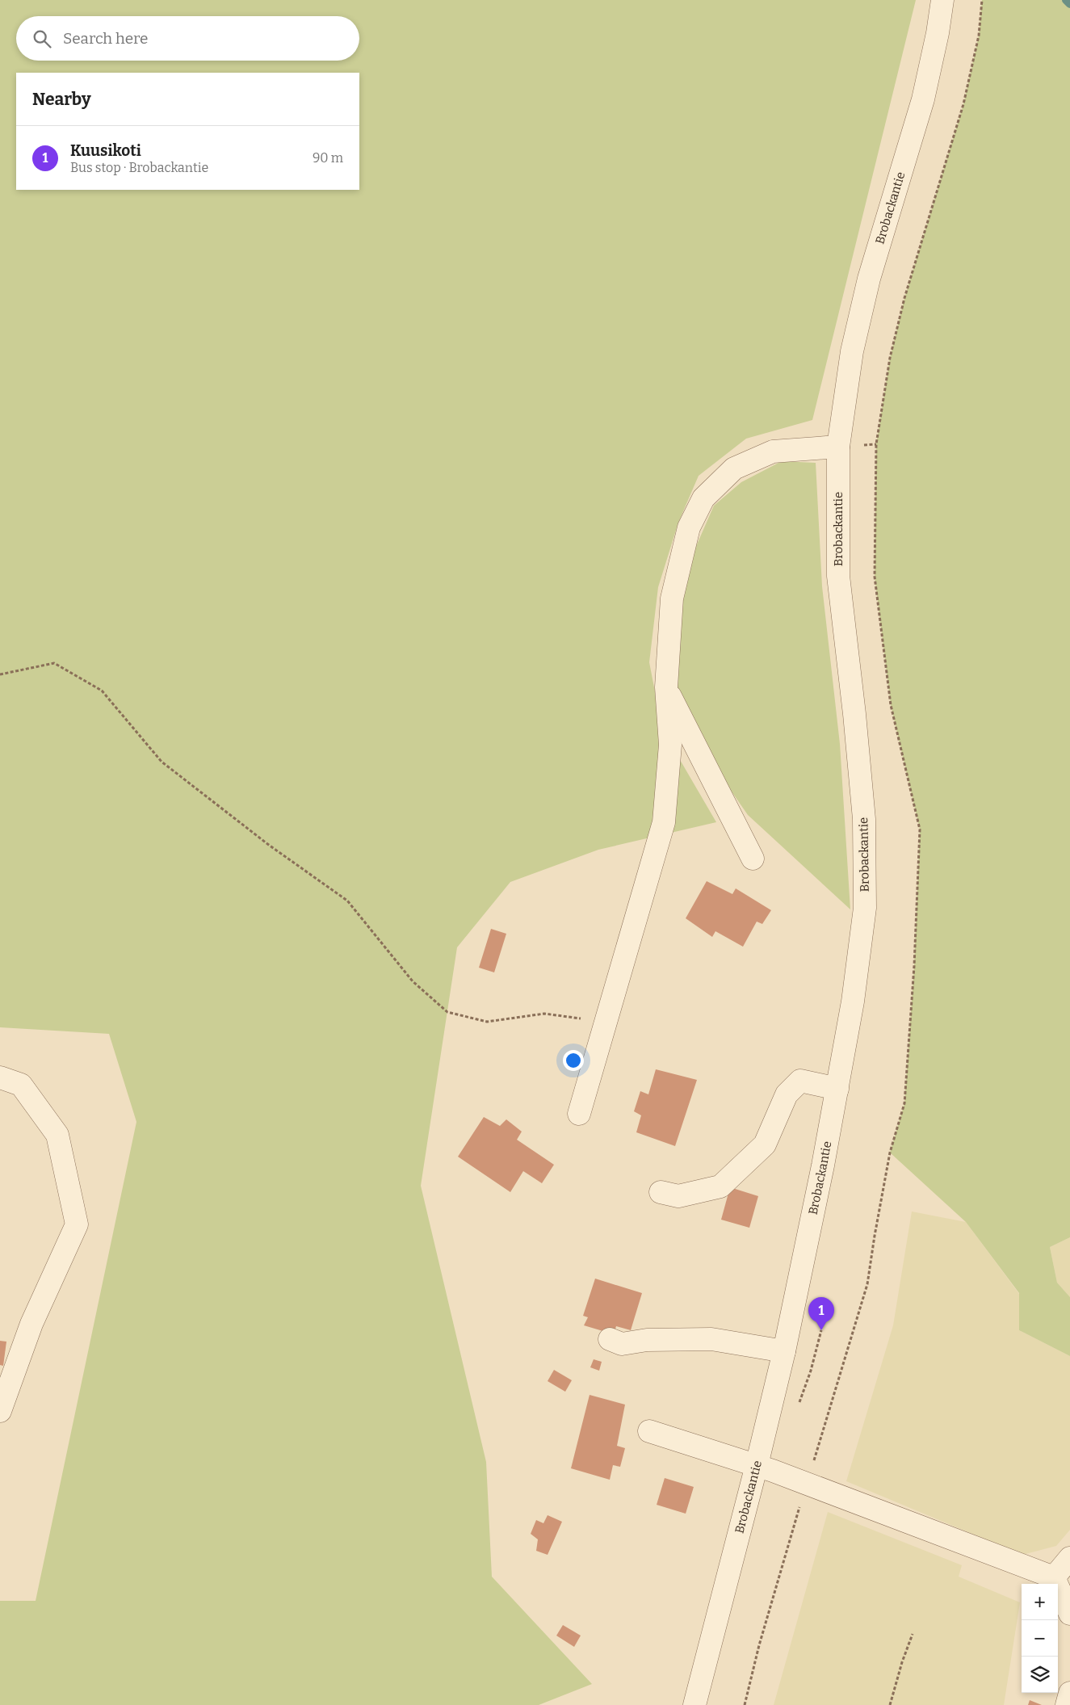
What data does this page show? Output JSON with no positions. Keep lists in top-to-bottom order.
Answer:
{
  "streets": {
    "street": ["Brobackantie"]
  },
  "page": {
    "search": "Search here",
    "heading": "Nearby",
    "list": [
      {
        "mark": "1",
        "name": "Kuusikoti",
        "note": "Bus stop · Brobackantie",
        "value": "90 m"
      }
    ],
    "pins": "1",
    "map_buttons": ["+", "−"]
  }
}
